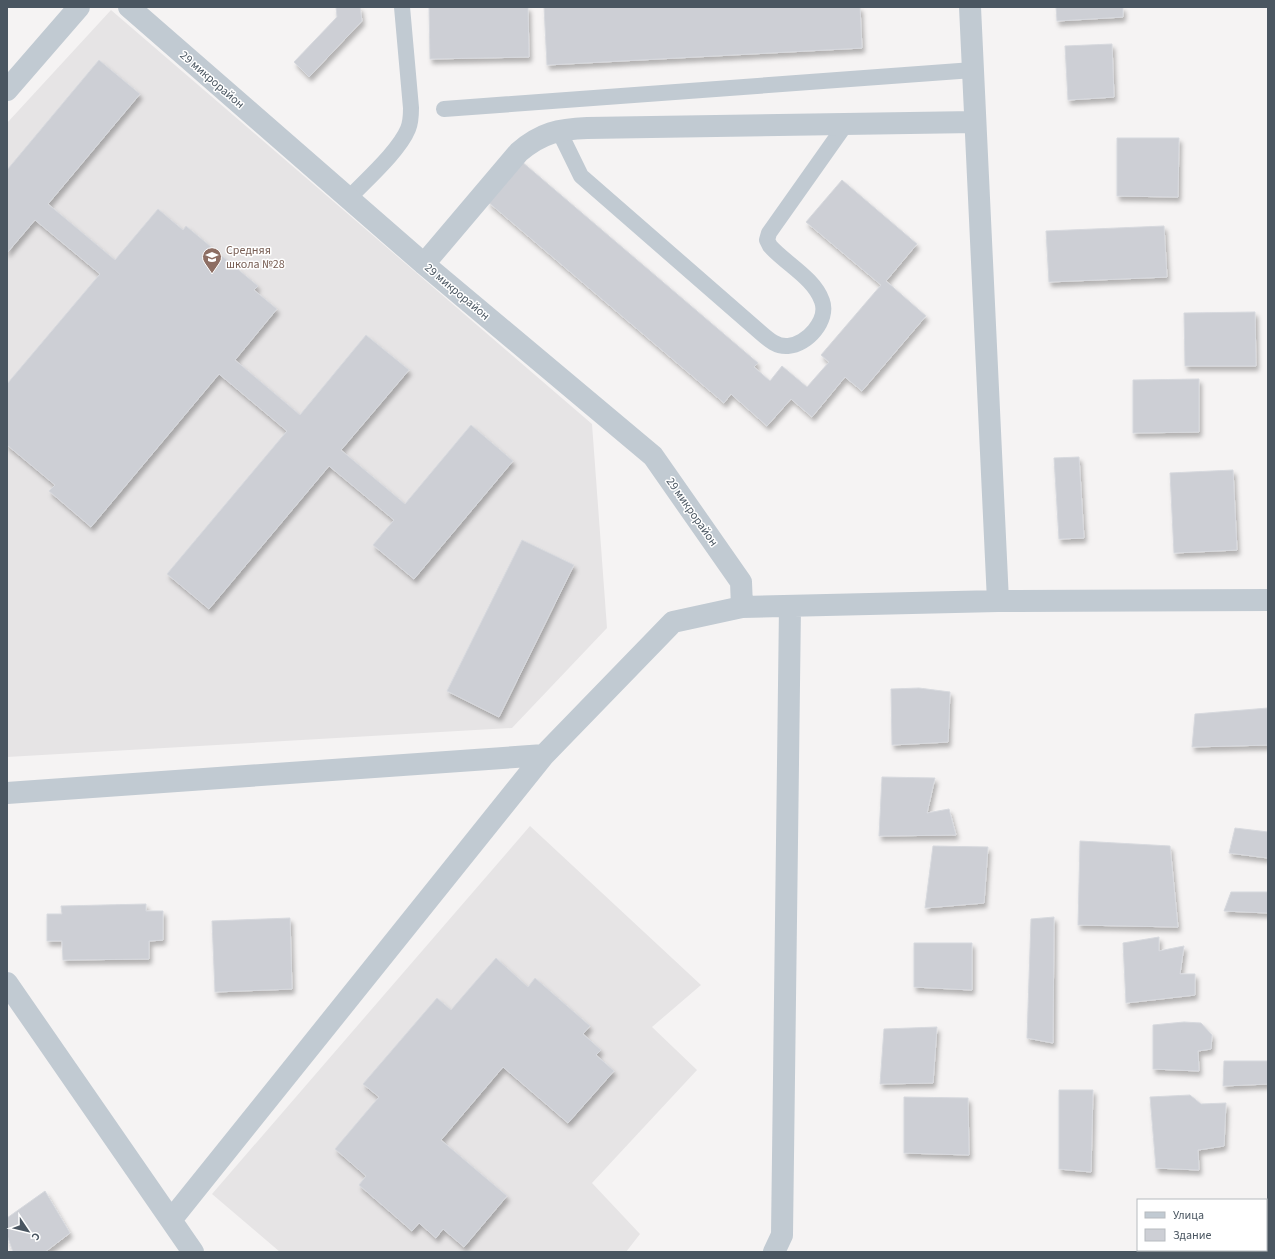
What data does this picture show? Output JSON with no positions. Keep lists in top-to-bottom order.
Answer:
{
  "streets": {
    "street": ["29 микрорайон"]
  },
  "places": {
    "school or university": ["Средняя школа №28"]
  },
  "legend": ["Улица", "Здание"],
  "north": "bottom right"
}
